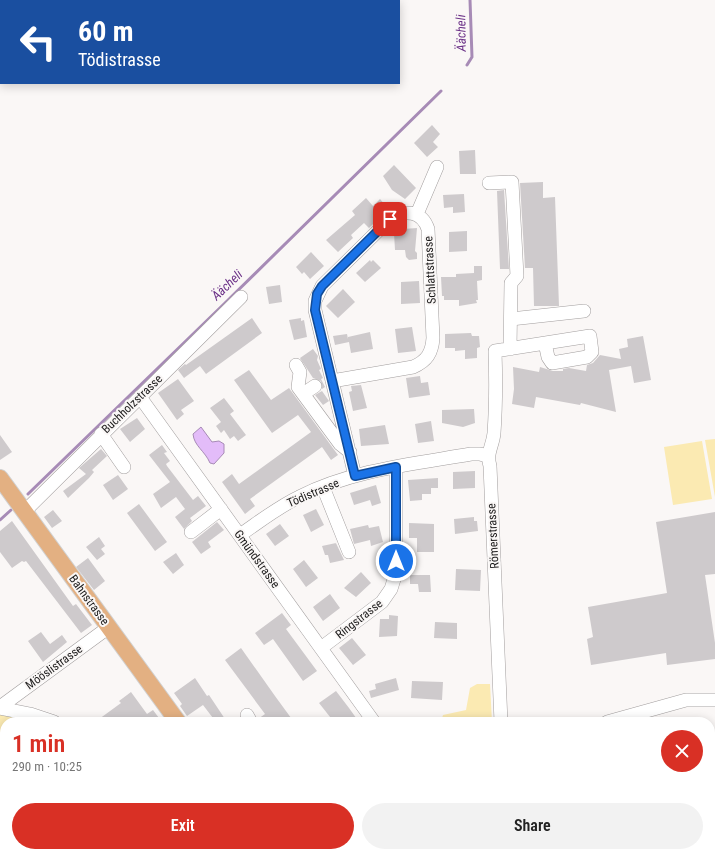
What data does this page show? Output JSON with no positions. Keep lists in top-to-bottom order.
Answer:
{
  "streets": {
    "main road": ["Bahnstrasse"],
    "street": [
      "Schlattstrasse",
      "Buchholzstrasse",
      "Tödistrasse",
      "Römerstrasse",
      "Gmündstrasse",
      "Ringstrasse",
      "Mööslistrasse"
    ]
  },
  "crossings": [
    ["Buchholzstrasse", "Gmündstrasse"],
    ["Buchholzstrasse", "Bahnstrasse"],
    ["Tödistrasse", "Römerstrasse"],
    ["Tödistrasse", "Gmündstrasse"],
    ["Tödistrasse", "Ringstrasse"],
    ["Gmündstrasse", "Ringstrasse"],
    ["Bahnstrasse", "Mööslistrasse"]
  ],
  "water": ["Äächeli"],
  "page": {
    "turn": ["60 m", "Tödistrasse"],
    "heading": ["1 min", "290 m · 10:25"],
    "buttons": ["Exit", "Share"]
  }
}
